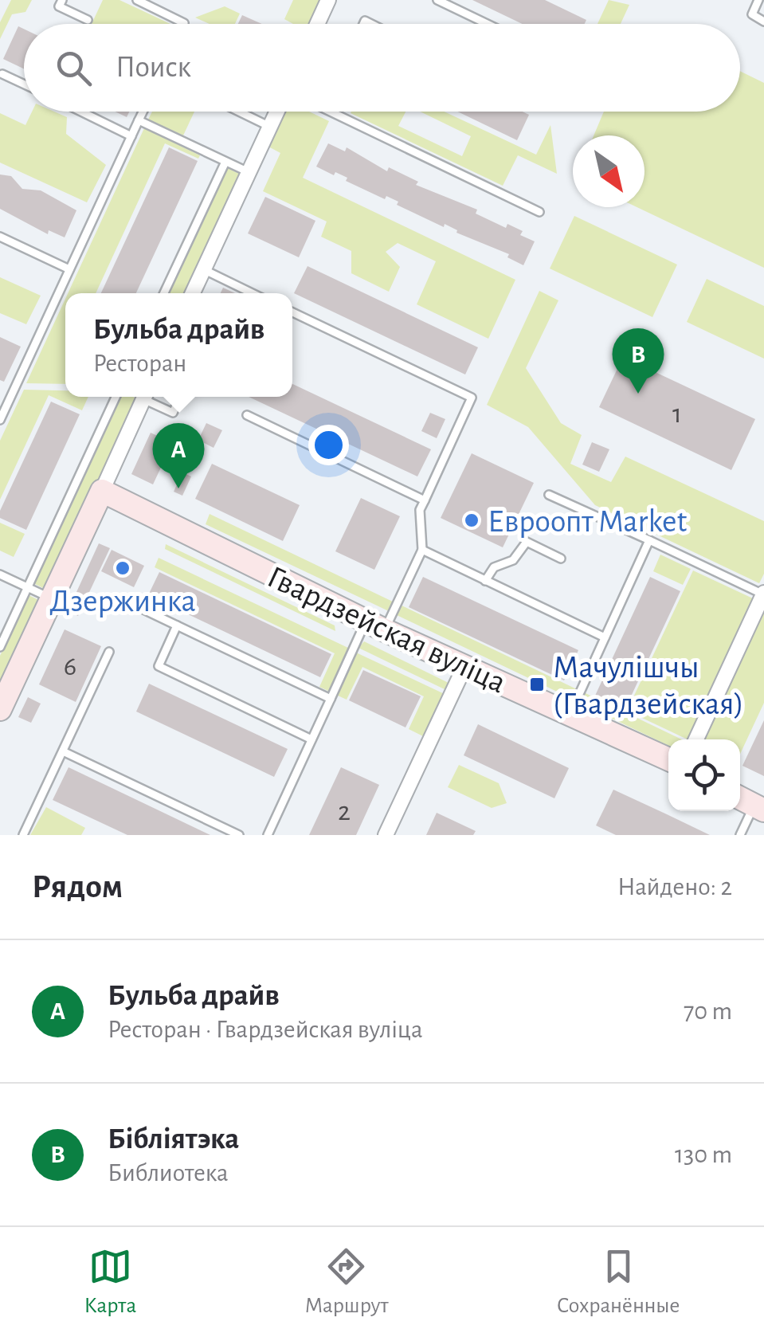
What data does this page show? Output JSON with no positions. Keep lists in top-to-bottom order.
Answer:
{
  "streets": {
    "street": ["Гвардзейская вуліца"]
  },
  "places": {
    "other": ["Евроопт Market", "Дзержинка"],
    "transit": ["Мачулішчы (Гвардзейская)"]
  },
  "house_numbers": ["1", "6", "2"],
  "north": "bottom right",
  "page": {
    "search": "Поиск",
    "popup": ["Бульба драйв", "Ресторан"],
    "pins": ["B", "A"],
    "heading": ["Рядом", "Найдено: 2"],
    "list": [
      {
        "mark": "A",
        "name": "Бульба драйв",
        "note": "Ресторан · Гвардзейская вуліца",
        "value": "70 m"
      },
      {
        "mark": "B",
        "name": "Бібліятэка",
        "note": "Библиотека",
        "value": "130 m"
      }
    ],
    "nav": ["Карта", "Маршрут", "Сохранённые"]
  }
}
